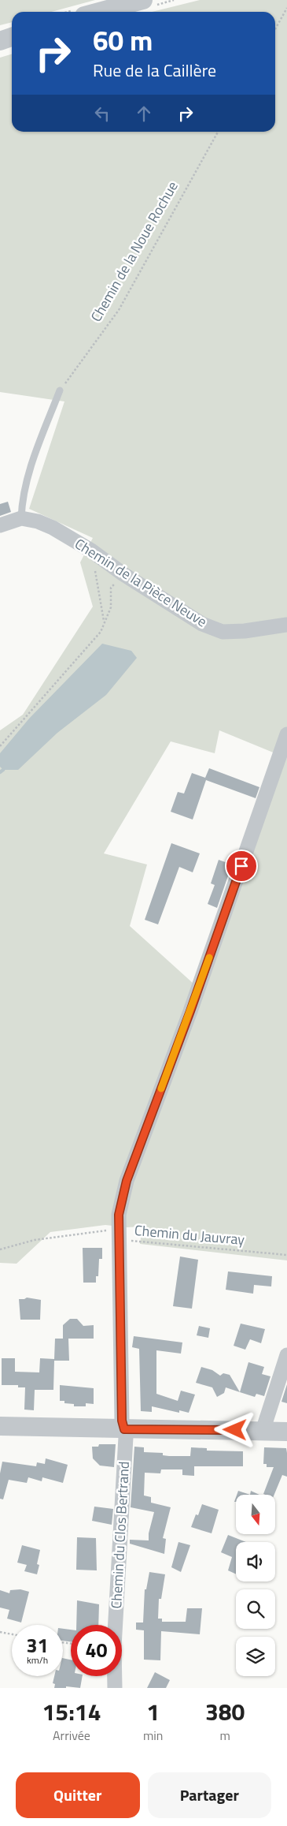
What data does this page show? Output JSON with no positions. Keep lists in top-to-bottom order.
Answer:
{
  "streets": {
    "street": ["Chemin de la Pièce Neuve", "Chemin du Clos Bertrand"],
    "path": ["Chemin de la Noue Rochue", "Chemin du Jauvray"]
  },
  "crossings": [
    ["Chemin du Jauvray", "Chemin du Clos Bertrand"]
  ],
  "north": "bottom",
  "page": {
    "turn": ["60 m", "Rue de la Caillère"],
    "speed": "31 km/h",
    "limit": "40",
    "eta": [
      "15:14",
      "Arrivée",
      "1",
      "min",
      "380",
      "m"
    ],
    "buttons": ["Quitter", "Partager"]
  }
}
